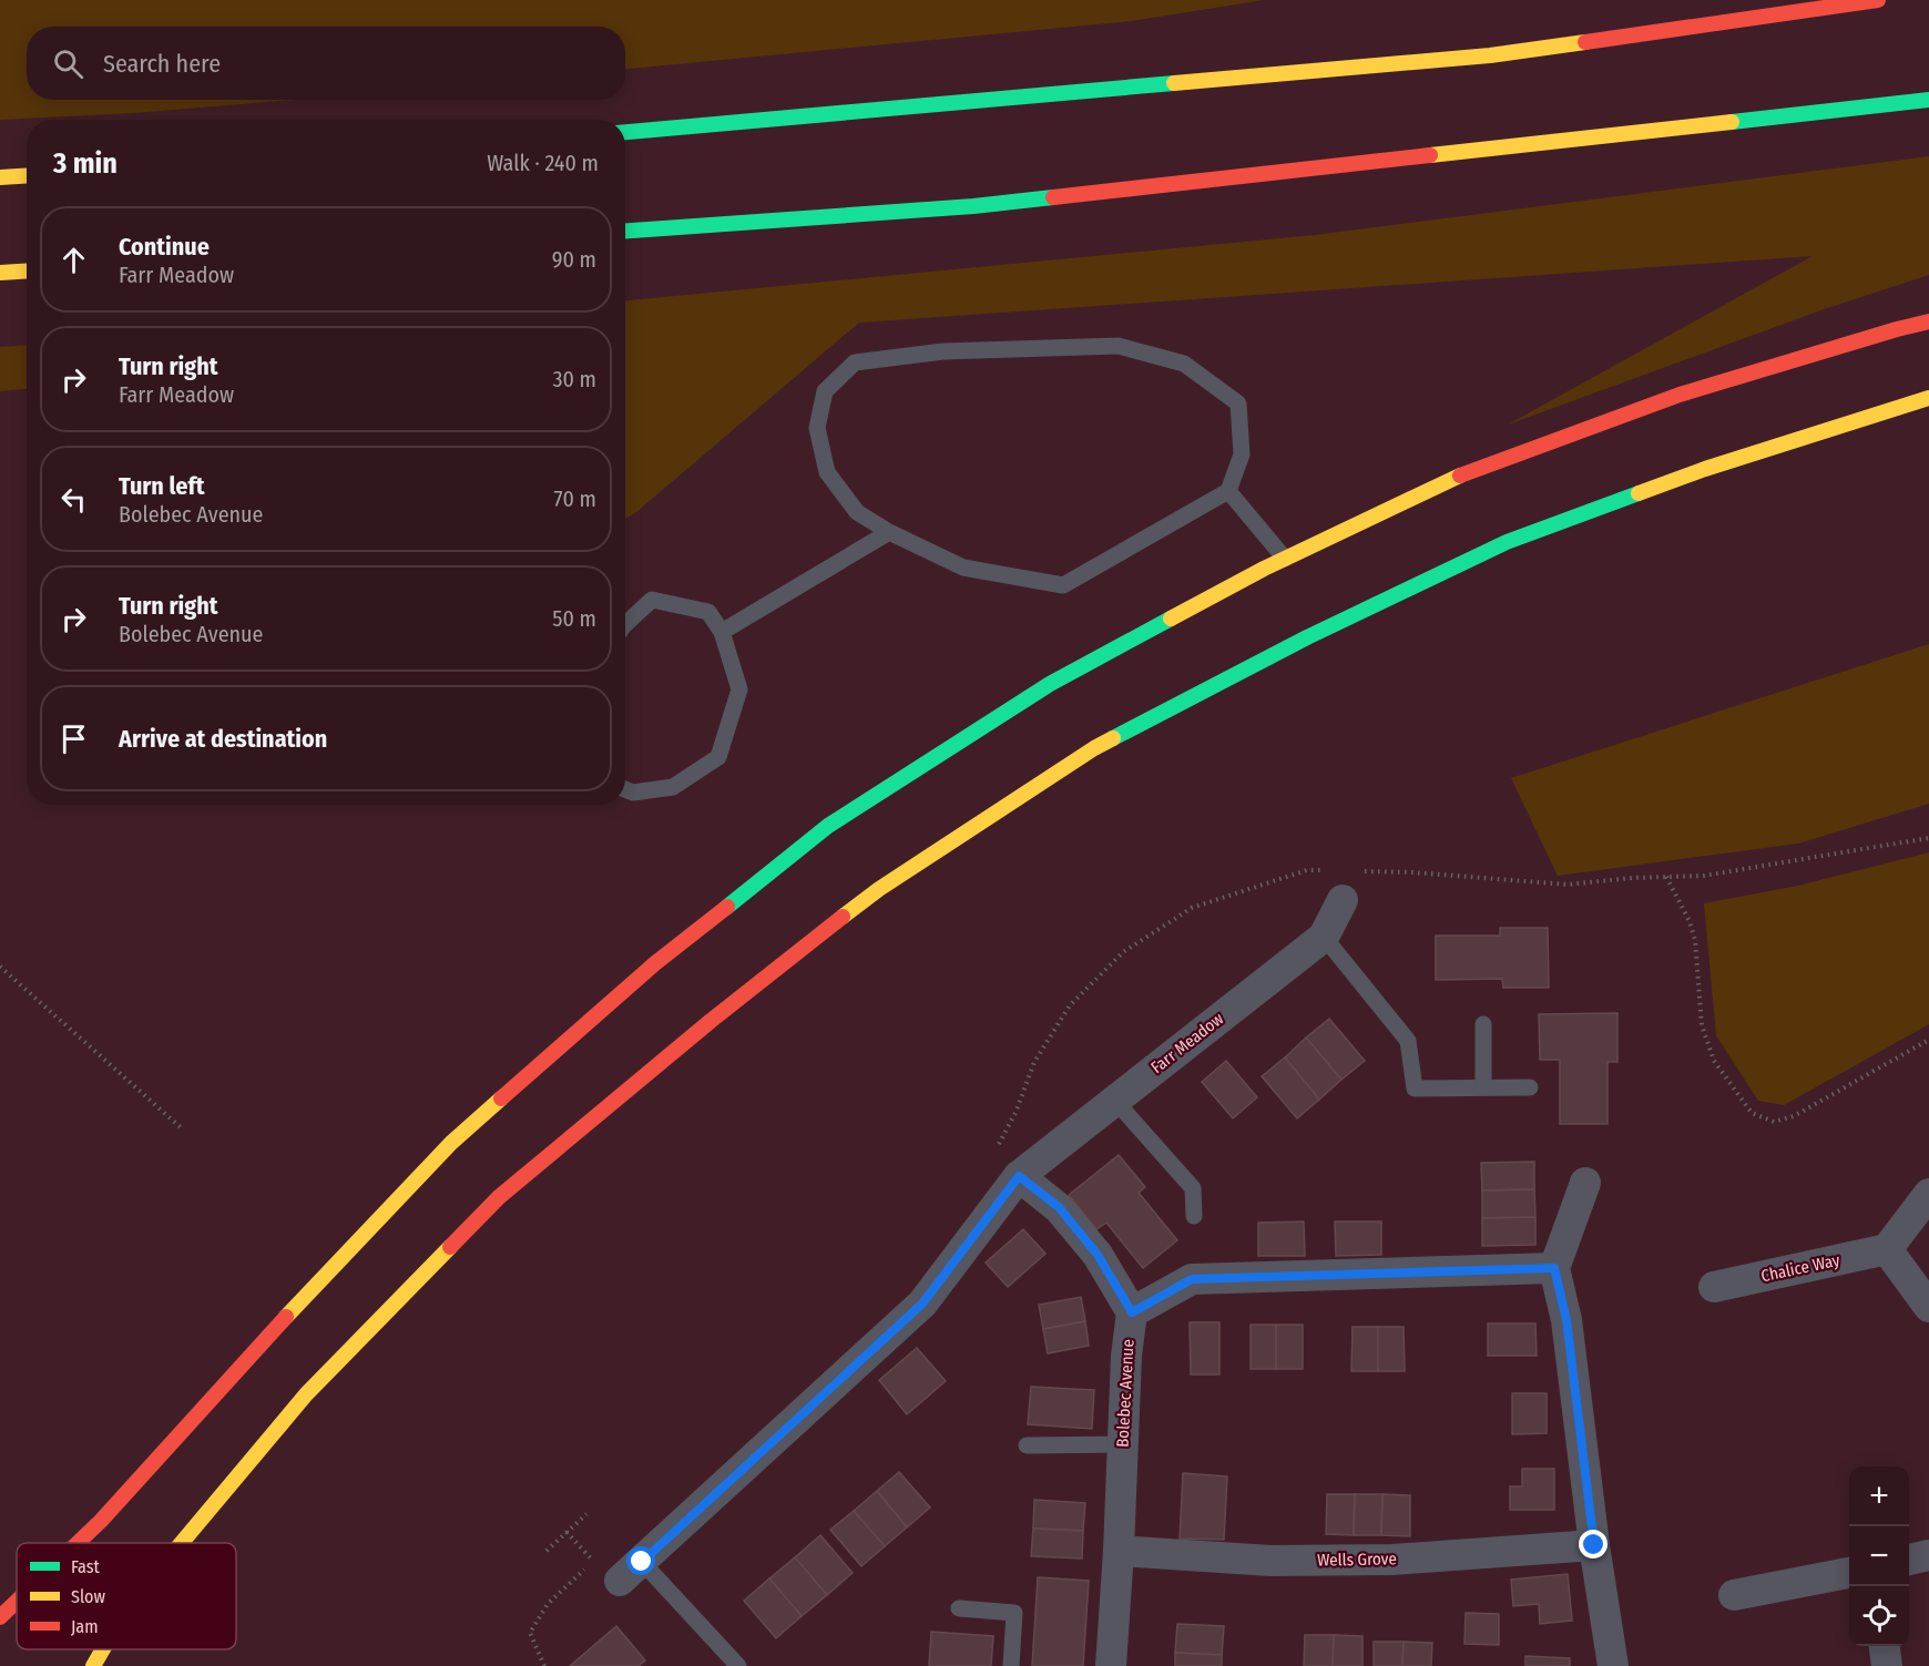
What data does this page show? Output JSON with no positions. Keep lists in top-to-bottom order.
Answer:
{
  "streets": {
    "street": [
      "Farr Meadow",
      "Chalice Way",
      "Bolebec Avenue",
      "Wells Grove"
    ]
  },
  "crossings": [
    ["Bolebec Avenue", "Wells Grove"]
  ],
  "legend": ["Fast", "Slow", "Jam"],
  "page": {
    "search": "Search here",
    "heading": ["3 min", "Walk · 240 m"],
    "list": [
      ["Continue", "Farr Meadow", "90 m"],
      ["Turn right", "Farr Meadow", "30 m"],
      ["Turn left", "Bolebec Avenue", "70 m"],
      ["Turn right", "Bolebec Avenue", "50 m"],
      "Arrive at destination"
    ],
    "map_buttons": ["+", "−"]
  }
}
